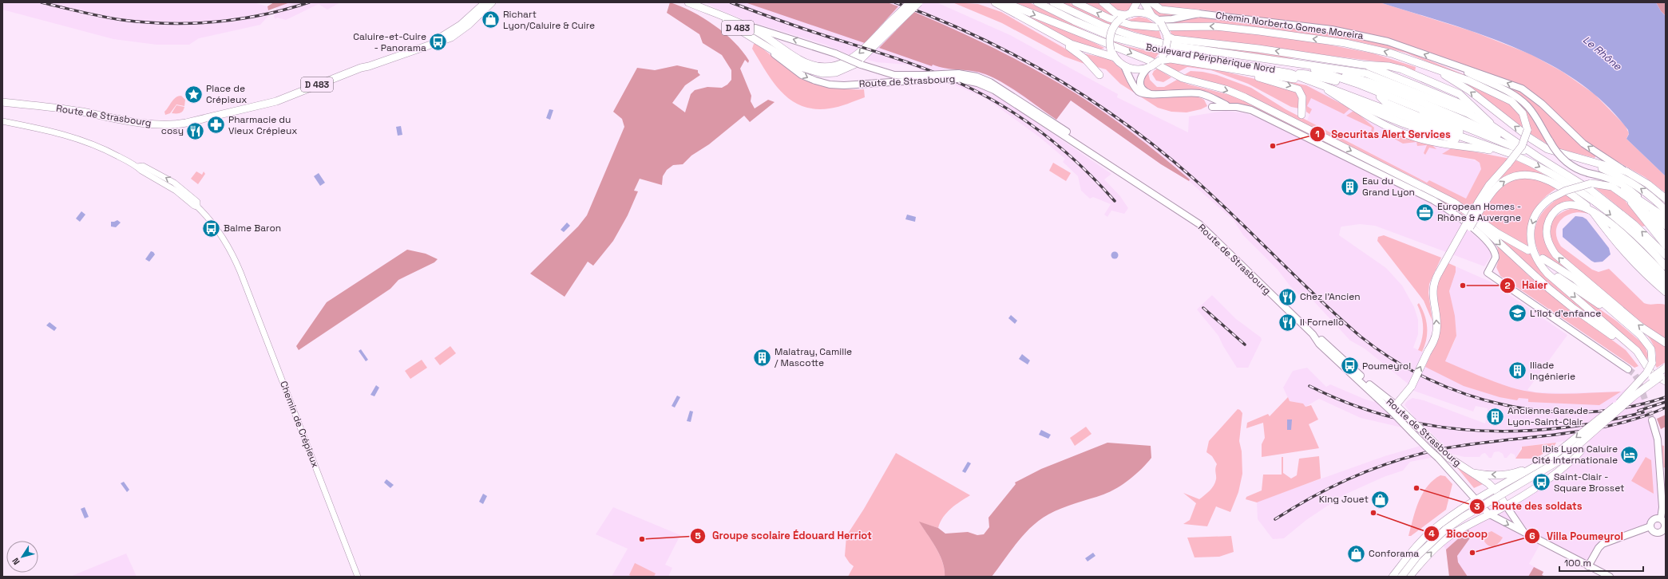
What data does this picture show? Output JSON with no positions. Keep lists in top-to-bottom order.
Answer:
{
  "streets": {
    "main road": [
      "Chemin Norberto Gomes Moreira",
      "D 483",
      "Boulevard Périphérique Nord",
      "Route de Strasbourg"
    ],
    "street": ["Chemin de Crépieux"]
  },
  "water": ["Le Rhône"],
  "places": {
    "shop": ["Richart Lyon/Caluire & Cuire", "King Jouet", "Conforama"],
    "bus stop": [
      "Caluire-et-Cuire - Panorama",
      "Balme Baron",
      "Poumeyrol",
      "Saint-Clair - Square Brosset"
    ],
    "place": ["Place de Crépieux"],
    "pharmacy": ["Pharmacie du Vieux Crépieux"],
    "restaurant": ["cosy", "Chez l'Ancien", "Il Fornello"],
    "other": [
      "Securitas Alert Services",
      "Haier",
      "Route des soldats",
      "Biocoop",
      "Groupe scolaire Édouard Herriot",
      "Villa Poumeyrol"
    ],
    "building": [
      "Eau du Grand Lyon",
      "Malatray, Camille / Mascotte",
      "Iliade Ingénierie",
      "Ancienne Gare de Lyon-Saint-Clair"
    ],
    "office": ["European Homes - Rhône & Auvergne"],
    "school or university": ["L'îlot d'enfance"],
    "hotel": ["Ibis Lyon Caluire Cité Internationale"]
  },
  "scale_bar": "100 m",
  "north": "bottom left"
}
